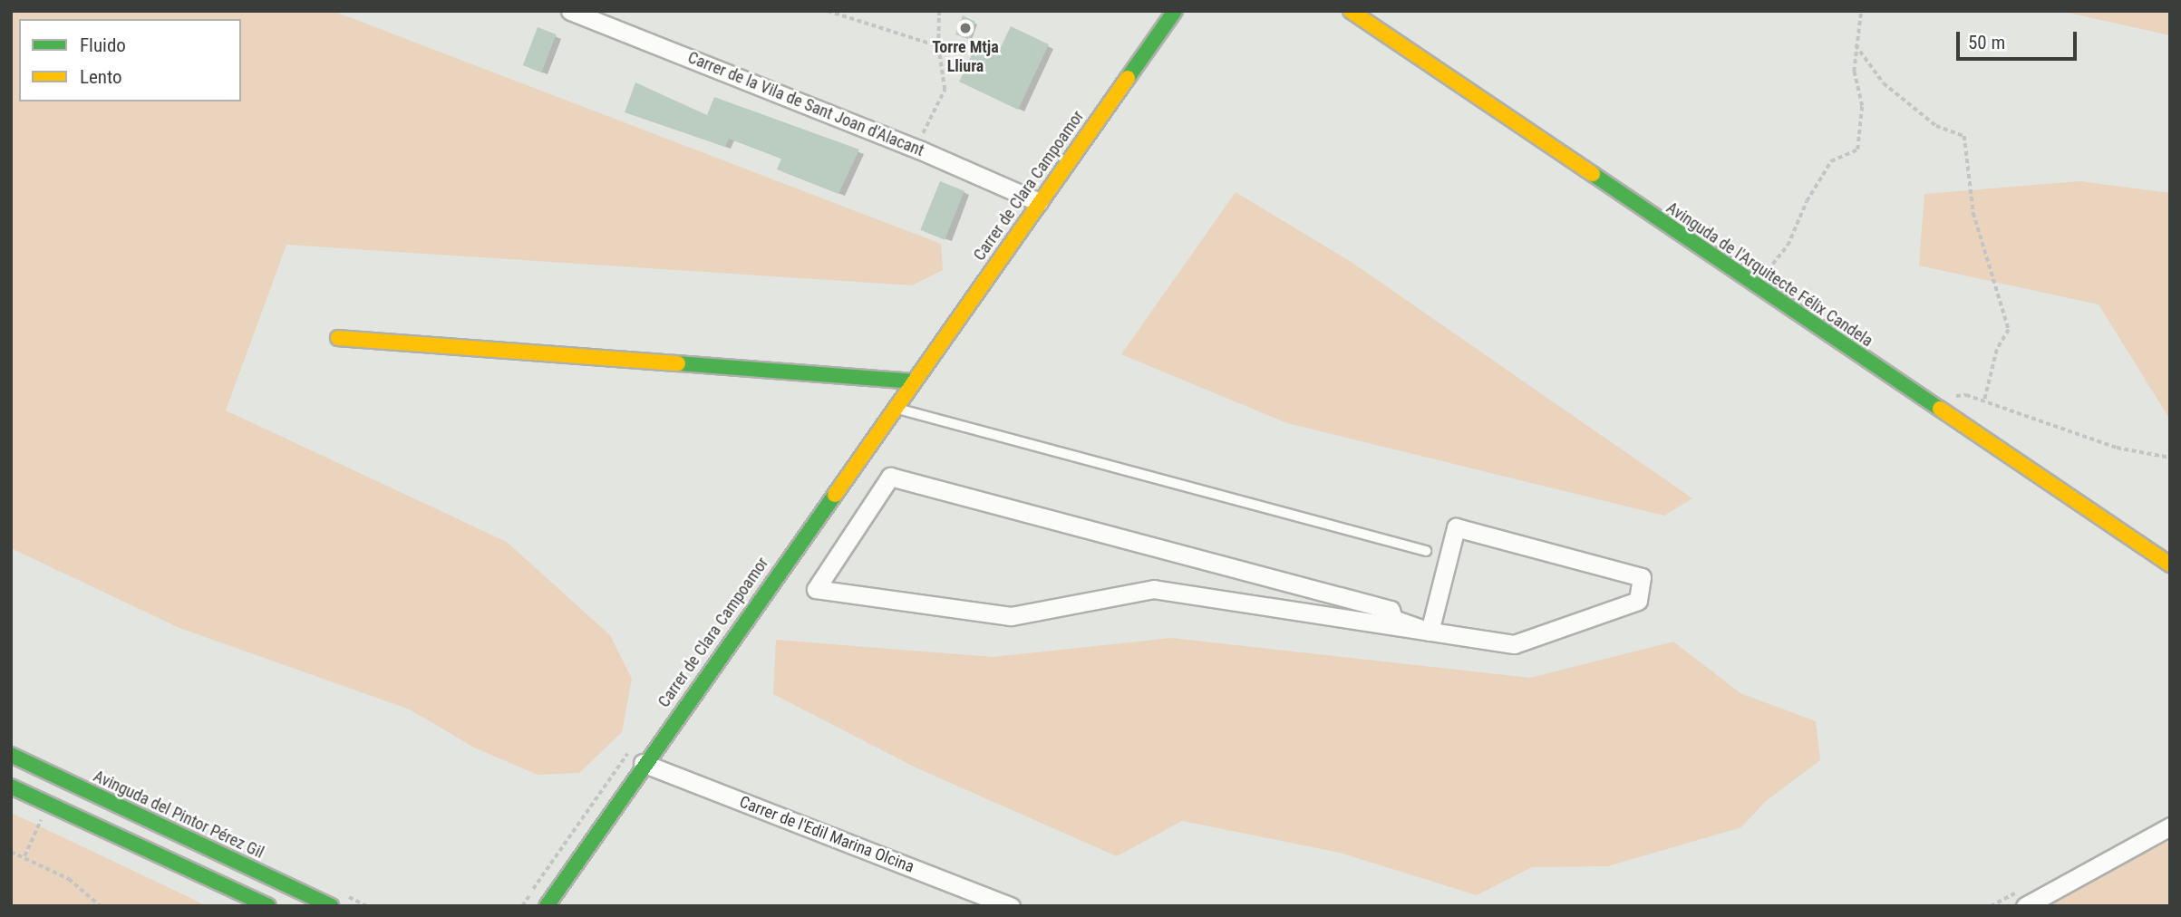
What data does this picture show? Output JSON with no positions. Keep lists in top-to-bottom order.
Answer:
{
  "streets": {
    "street": [
      "Carrer de la Vila de Sant Joan d'Alacant",
      "Carrer de Clara Campoamor",
      "Avinguda de l'Arquitecte Félix Candela",
      "Avinguda del Pintor Pérez Gil",
      "Carrer de l'Edil Marina Olcina"
    ]
  },
  "crossings": [
    ["Carrer de la Vila de Sant Joan d'Alacant", "Carrer de Clara Campoamor"],
    ["Carrer de Clara Campoamor", "Carrer de l'Edil Marina Olcina"]
  ],
  "places": ["Torre Mtja Lliura"],
  "legend": ["Fluido", "Lento"],
  "scale_bar": "50 m"
}
